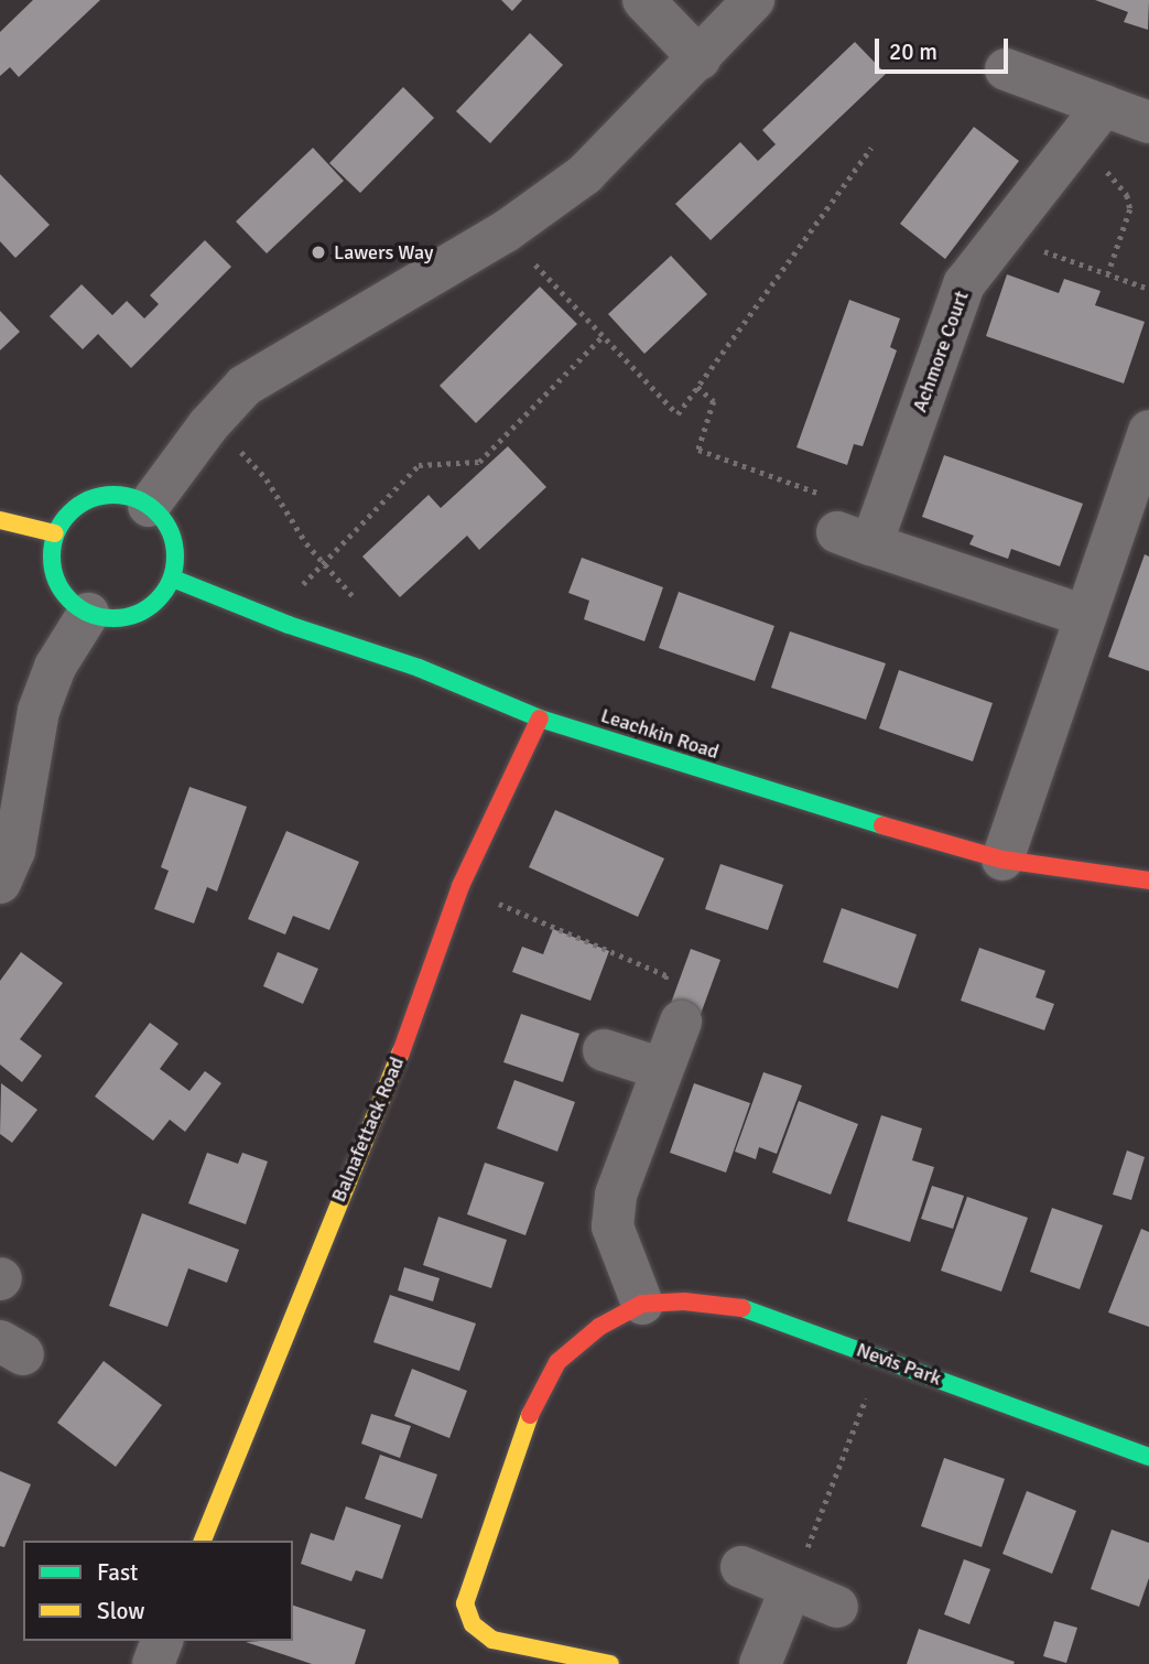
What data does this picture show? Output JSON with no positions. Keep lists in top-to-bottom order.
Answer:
{
  "streets": {
    "street": [
      "Achmore Court",
      "Leachkin Road",
      "Balnafettack Road",
      "Nevis Park"
    ]
  },
  "crossings": [
    ["Leachkin Road", "Balnafettack Road"]
  ],
  "places": ["Lawers Way"],
  "legend": ["Fast", "Slow"],
  "scale_bar": "20 m"
}
